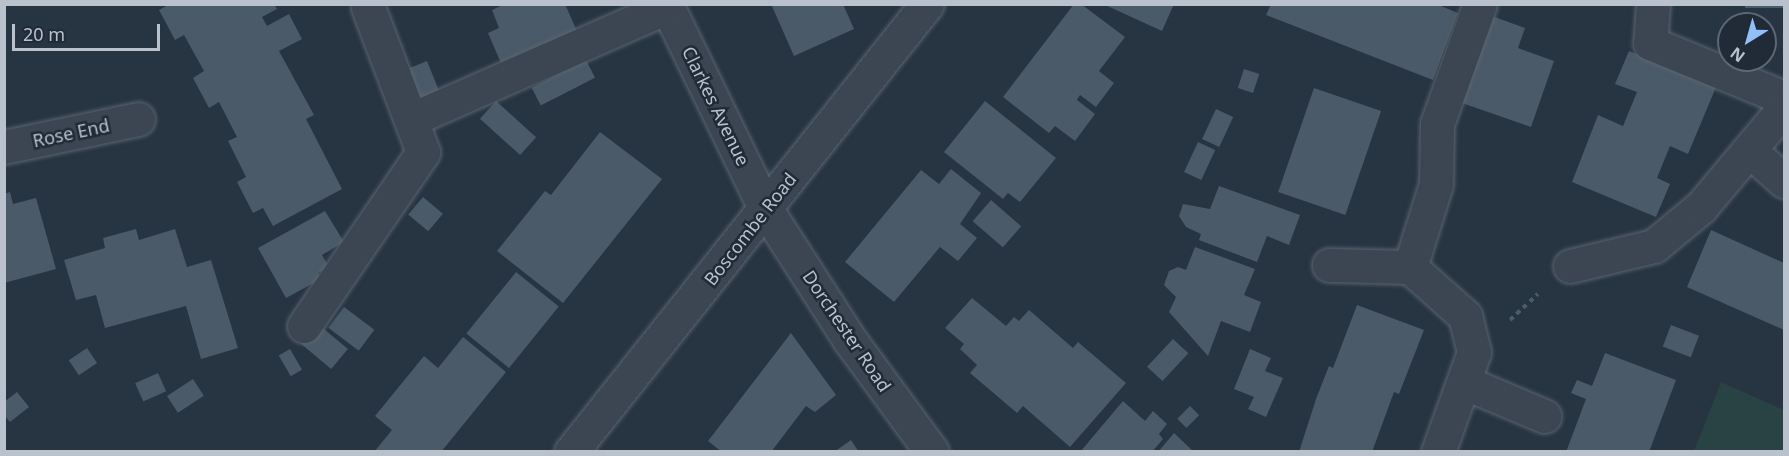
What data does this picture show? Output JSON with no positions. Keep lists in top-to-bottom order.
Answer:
{
  "streets": {
    "street": [
      "Clarkes Avenue",
      "Rose End",
      "Boscombe Road",
      "Dorchester Road"
    ]
  },
  "crossings": [
    ["Clarkes Avenue", "Boscombe Road"],
    ["Clarkes Avenue", "Dorchester Road"],
    ["Boscombe Road", "Dorchester Road"]
  ],
  "scale_bar": "20 m",
  "north": "bottom left"
}
